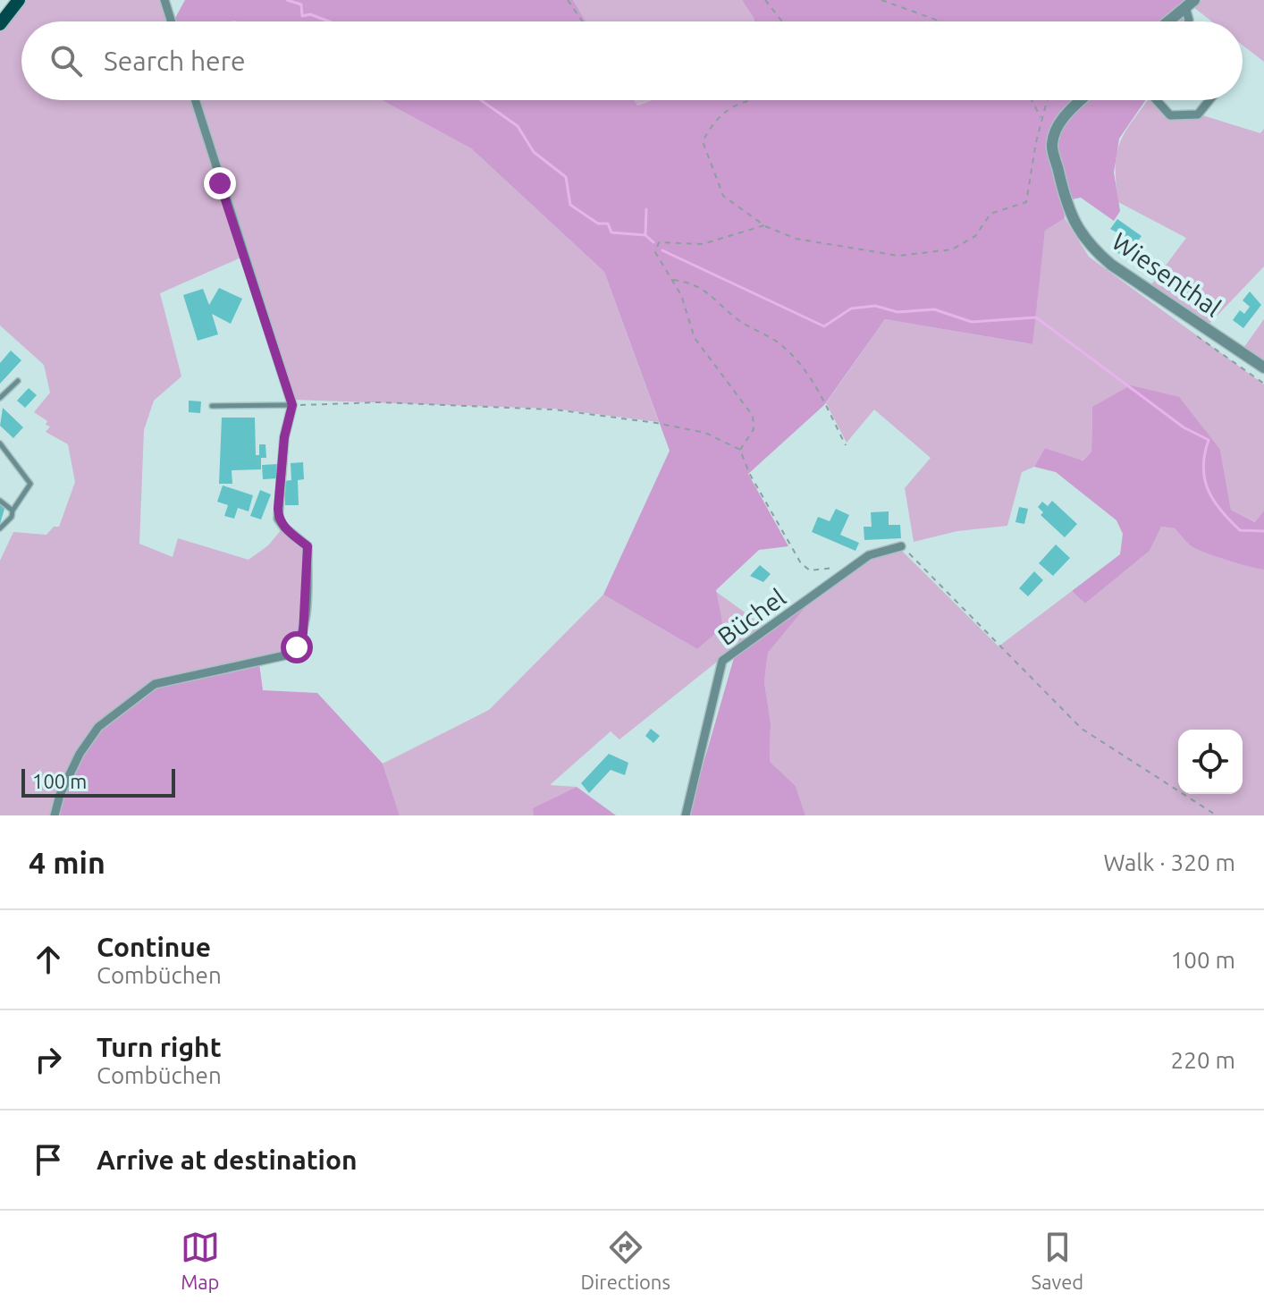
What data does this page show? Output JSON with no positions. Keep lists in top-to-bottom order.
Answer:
{
  "streets": {
    "street": ["Wiesenthal", "Büchel"]
  },
  "scale_bar": "100 m",
  "page": {
    "search": "Search here",
    "scale": "100 m",
    "heading": ["4 min", "Walk · 320 m"],
    "list": [
      ["Continue", "Combüchen", "100 m"],
      ["Turn right", "Combüchen", "220 m"],
      "Arrive at destination"
    ],
    "nav": ["Map", "Directions", "Saved"]
  }
}
